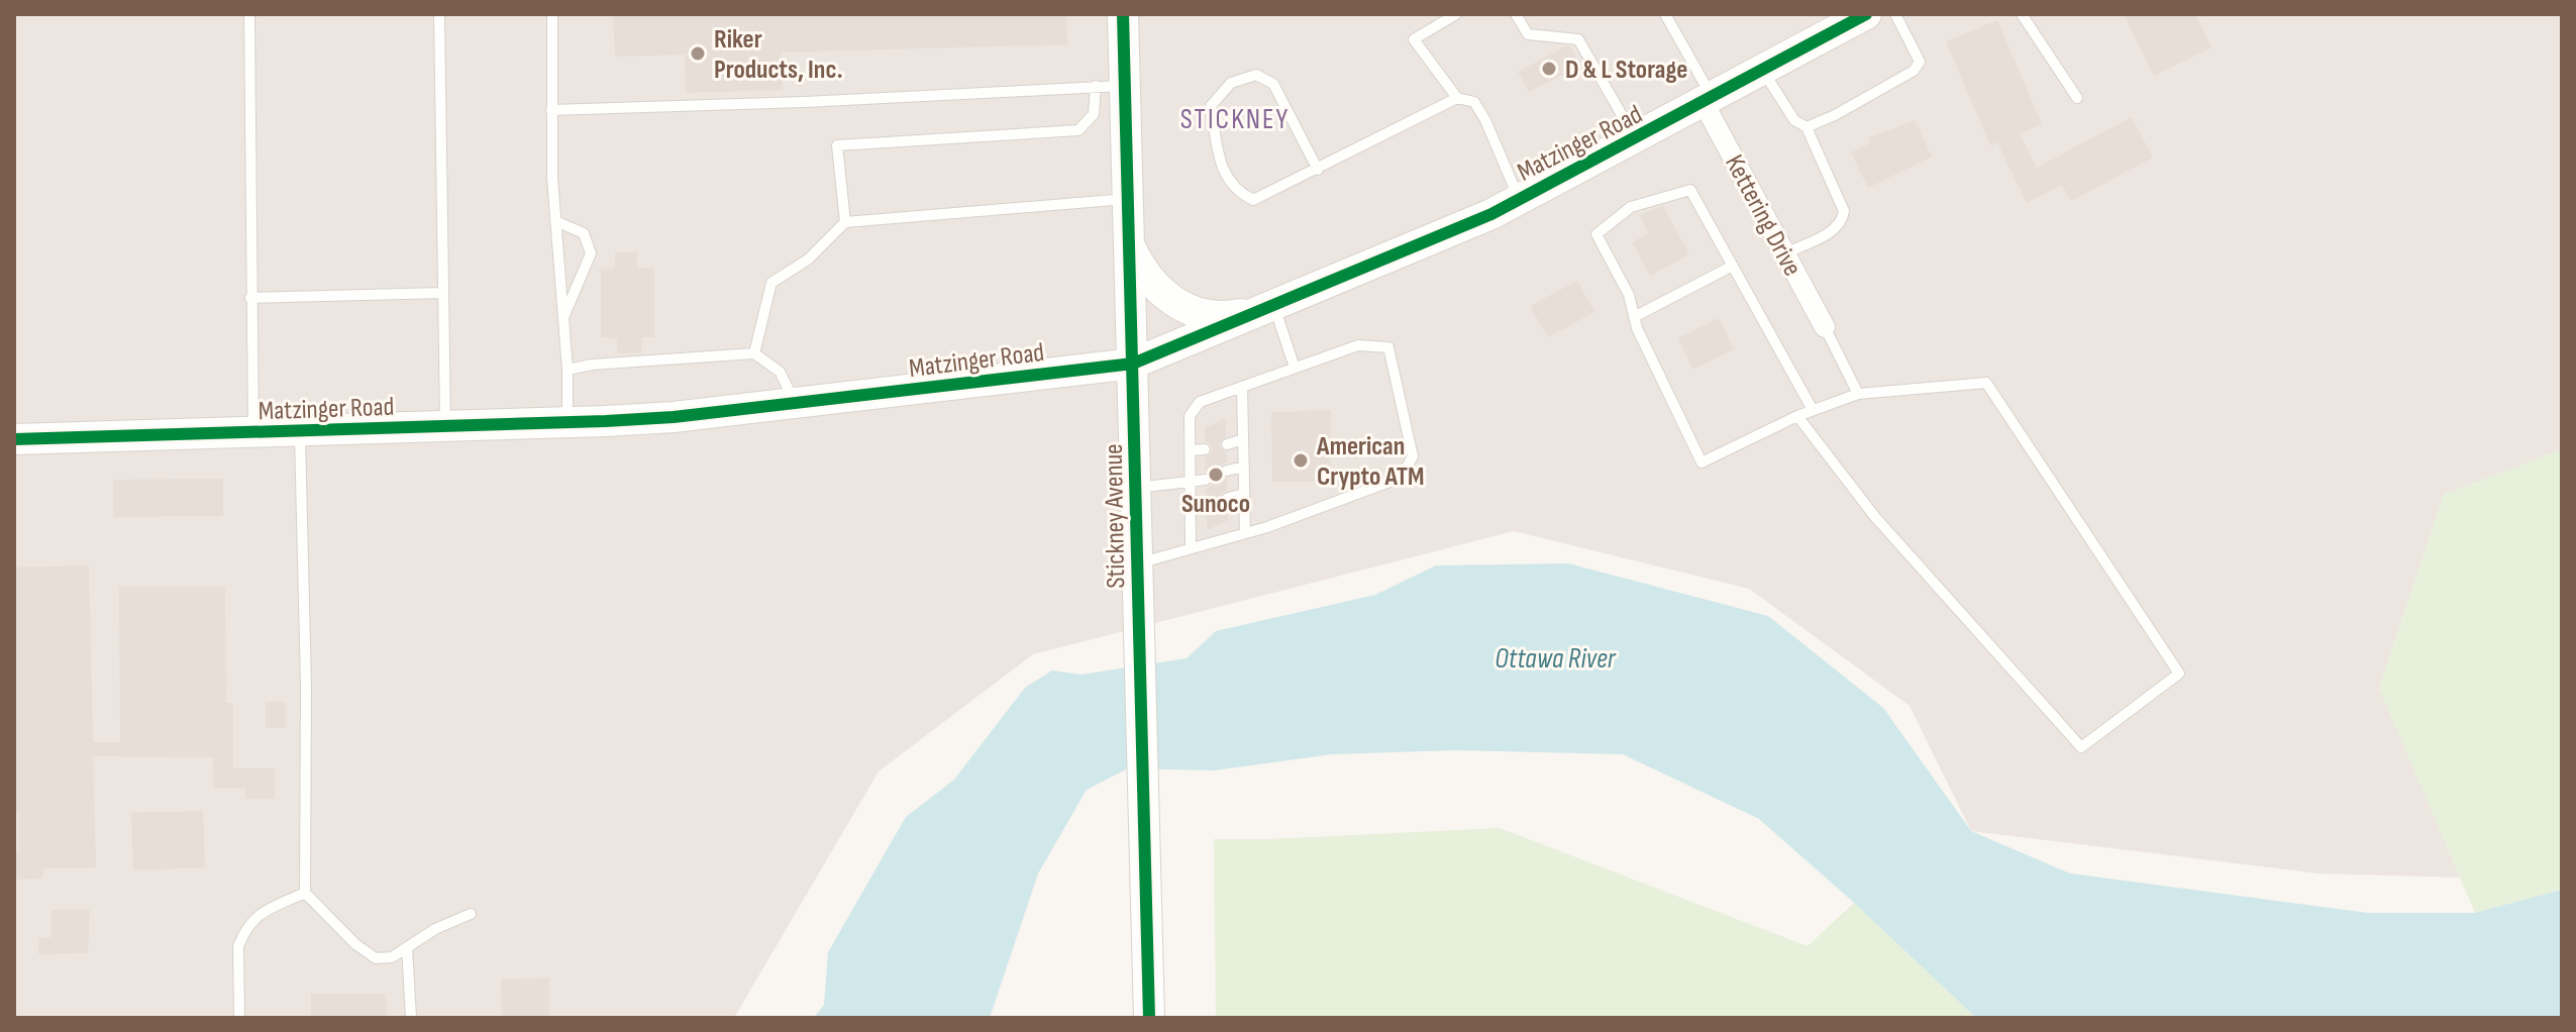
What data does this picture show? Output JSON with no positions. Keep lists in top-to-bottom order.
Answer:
{
  "streets": {
    "street": ["Matzinger Road", "Kettering Drive", "Stickney Avenue"]
  },
  "crossings": [
    ["Matzinger Road", "Kettering Drive"],
    ["Matzinger Road", "Stickney Avenue"]
  ],
  "districts": ["STICKNEY"],
  "water": ["Ottawa River"],
  "places": [
    "Riker Products, Inc.",
    "D & L Storage",
    "American Crypto ATM",
    "Sunoco"
  ]
}
